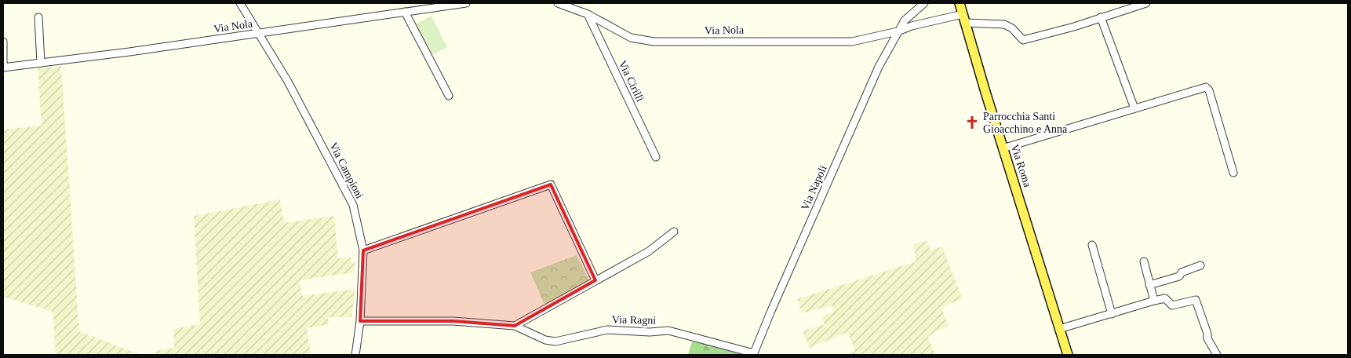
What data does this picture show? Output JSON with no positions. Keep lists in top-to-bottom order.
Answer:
{
  "streets": {
    "main road": ["Via Roma"],
    "street": [
      "Via Nola",
      "Via Cirilli",
      "Via Campioni",
      "Via Napoli",
      "Via Ragni"
    ]
  },
  "crossings": [
    ["Via Nola", "Via Cirilli"],
    ["Via Nola", "Via Roma"],
    ["Via Nola", "Via Campioni"],
    ["Via Nola", "Via Napoli"],
    ["Via Campioni", "Via Ragni"],
    ["Via Napoli", "Via Ragni"]
  ],
  "places": {
    "church": ["Parrocchia Santi Gioacchino e Anna"]
  }
}
